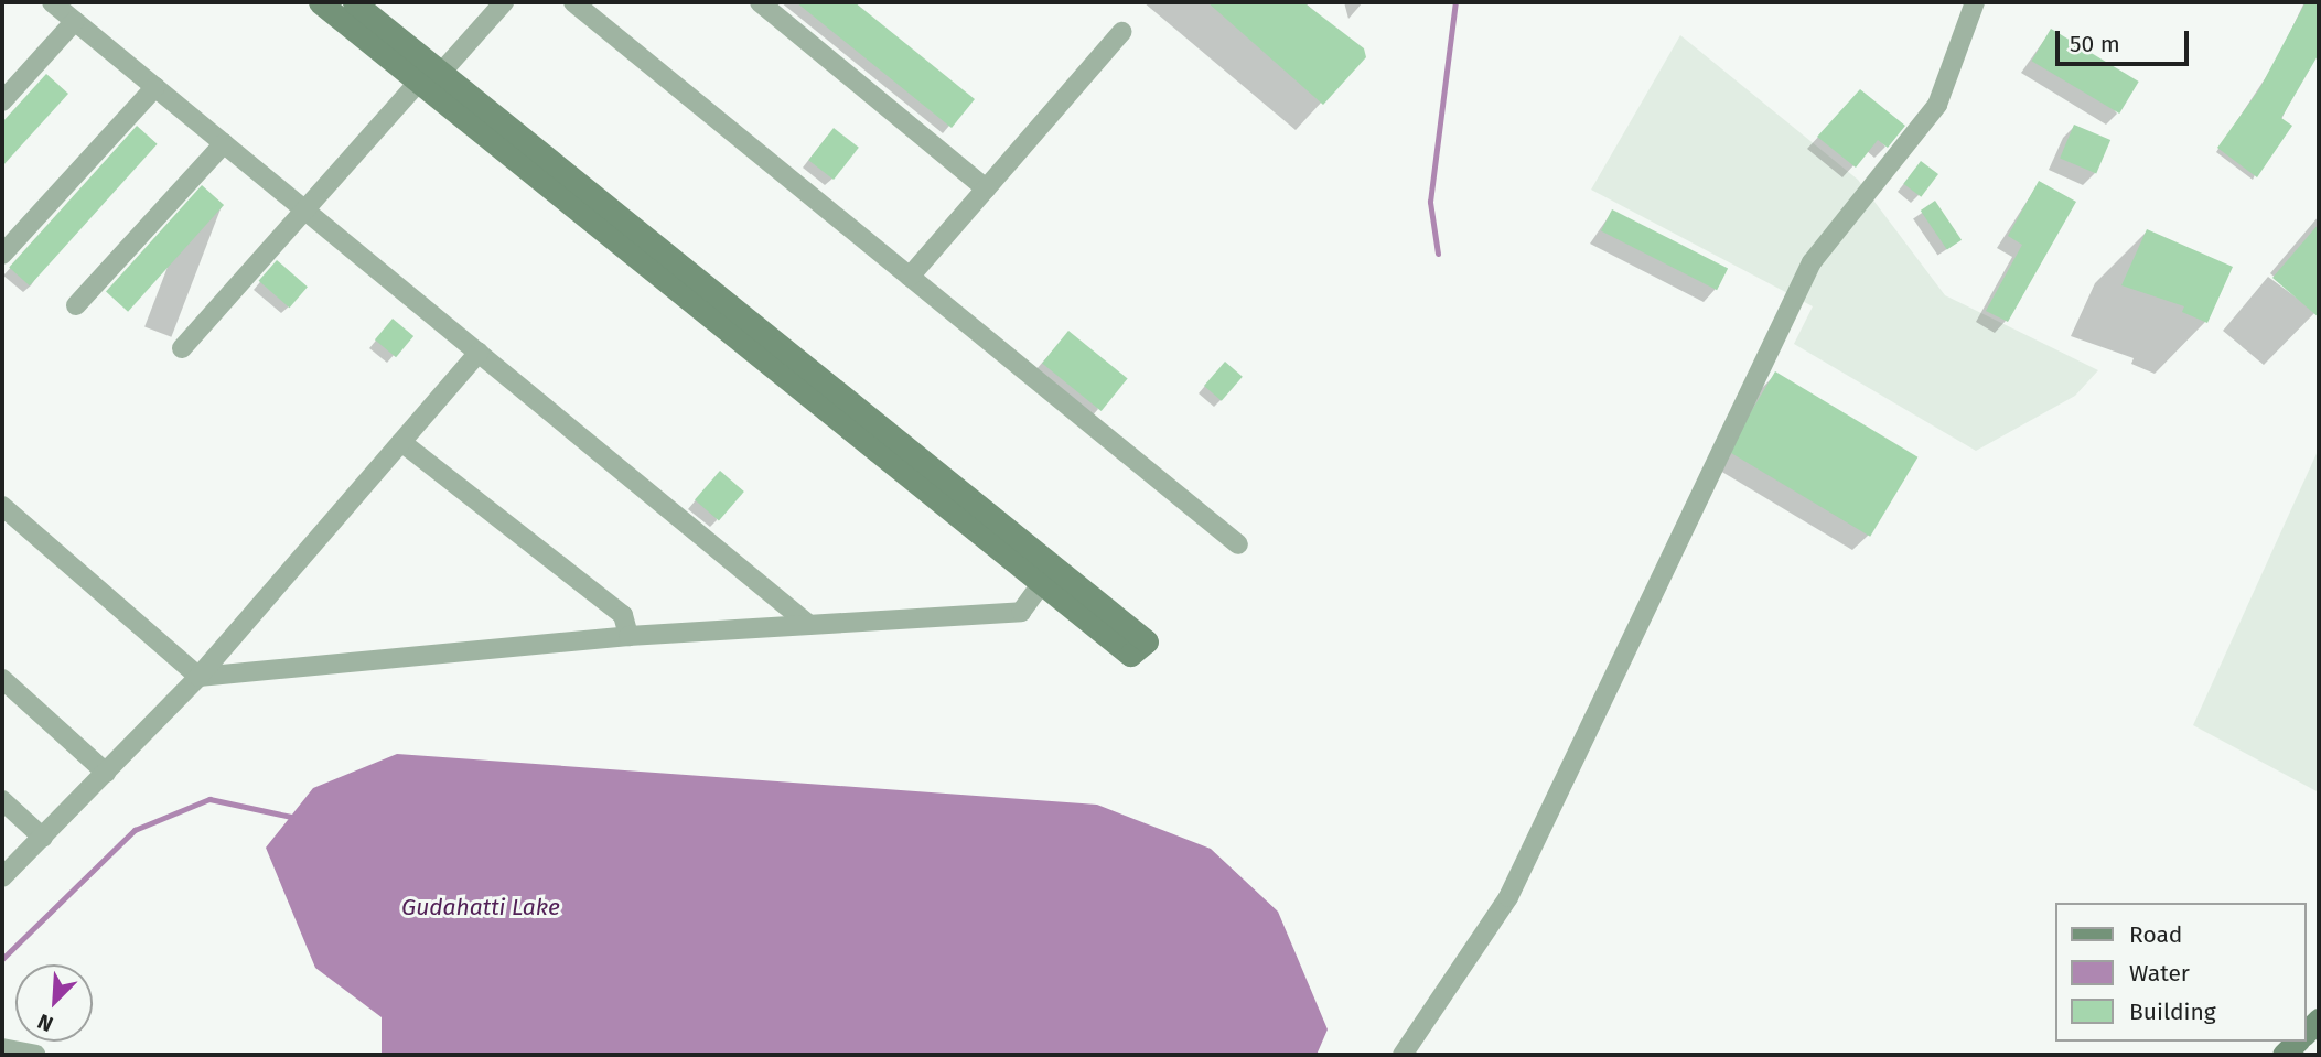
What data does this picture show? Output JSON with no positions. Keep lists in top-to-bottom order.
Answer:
{
  "water": ["Gudahatti Lake"],
  "legend": ["Road", "Water", "Building"],
  "scale_bar": "50 m",
  "north": "bottom left"
}
